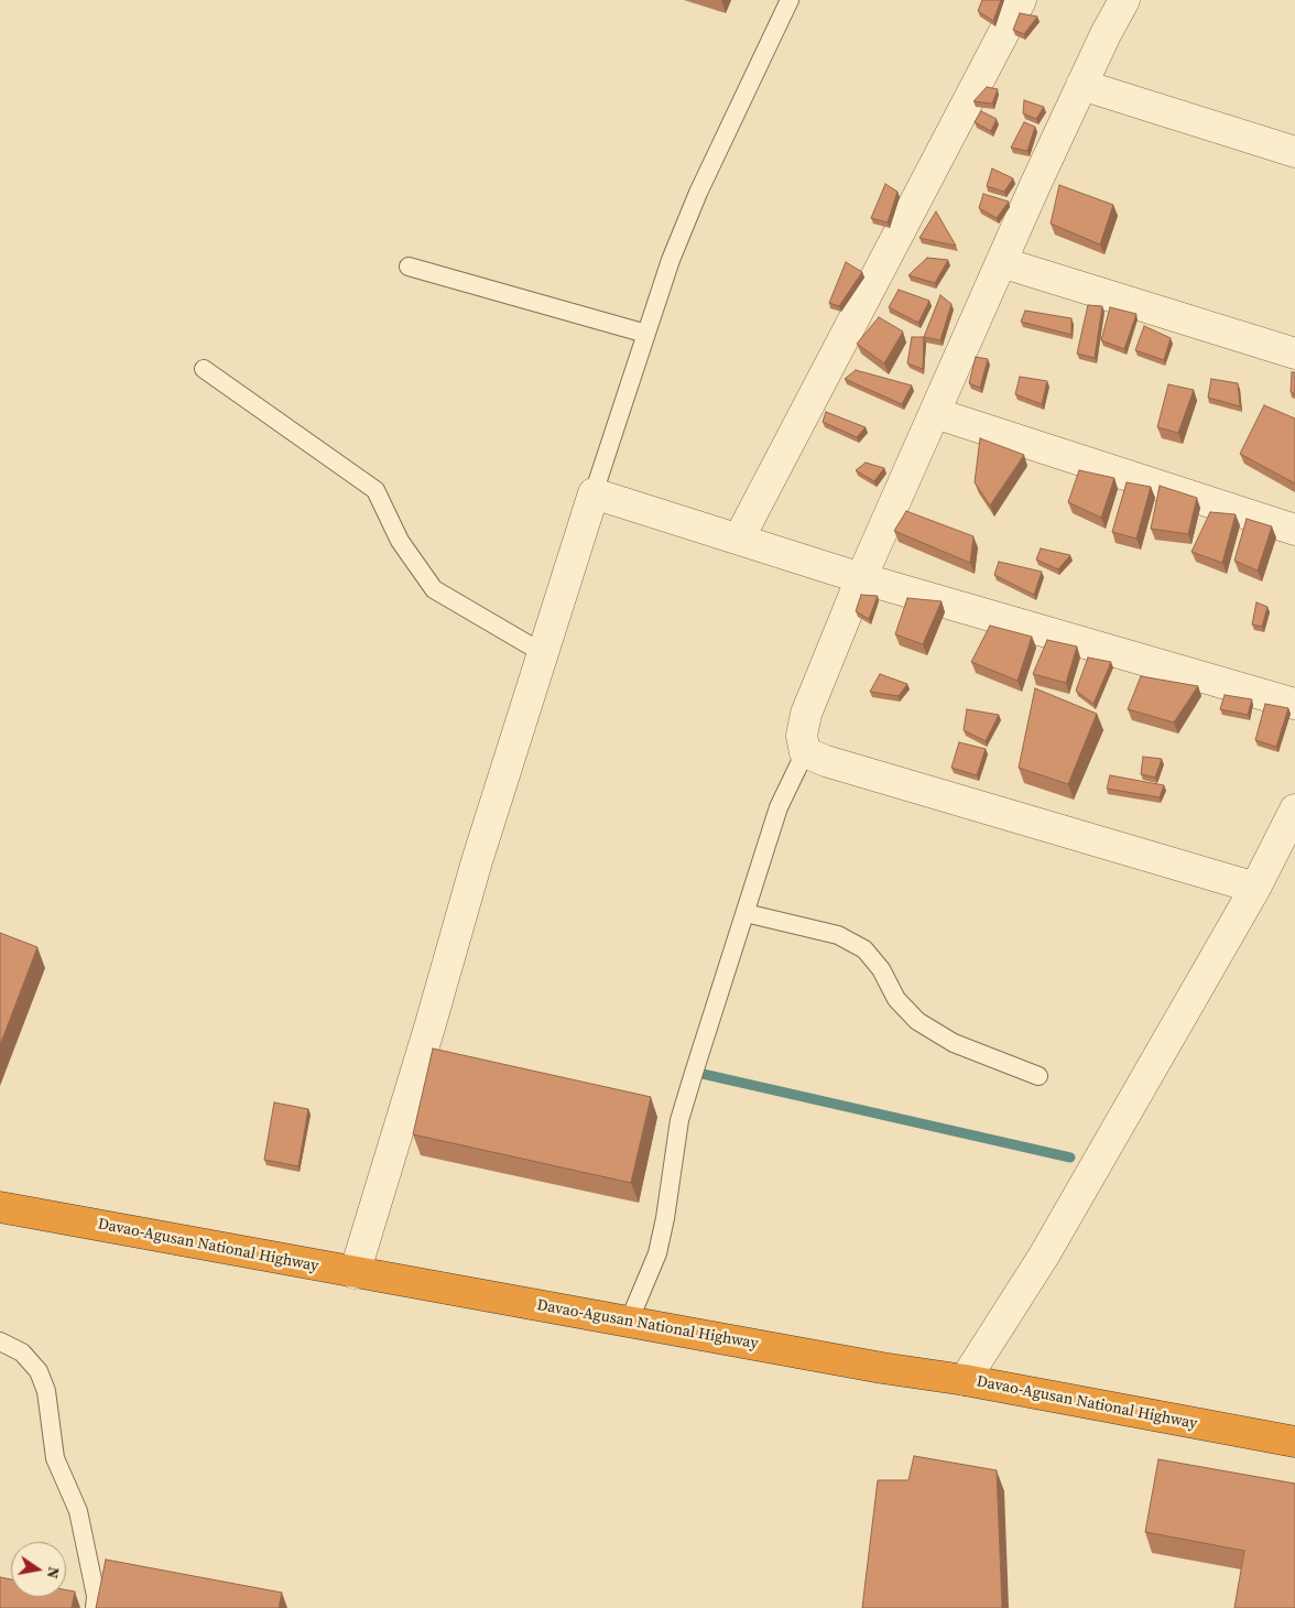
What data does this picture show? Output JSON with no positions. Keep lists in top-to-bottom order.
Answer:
{
  "streets": {
    "highway": ["Davao-Agusan National Highway"]
  },
  "north": "right"
}
